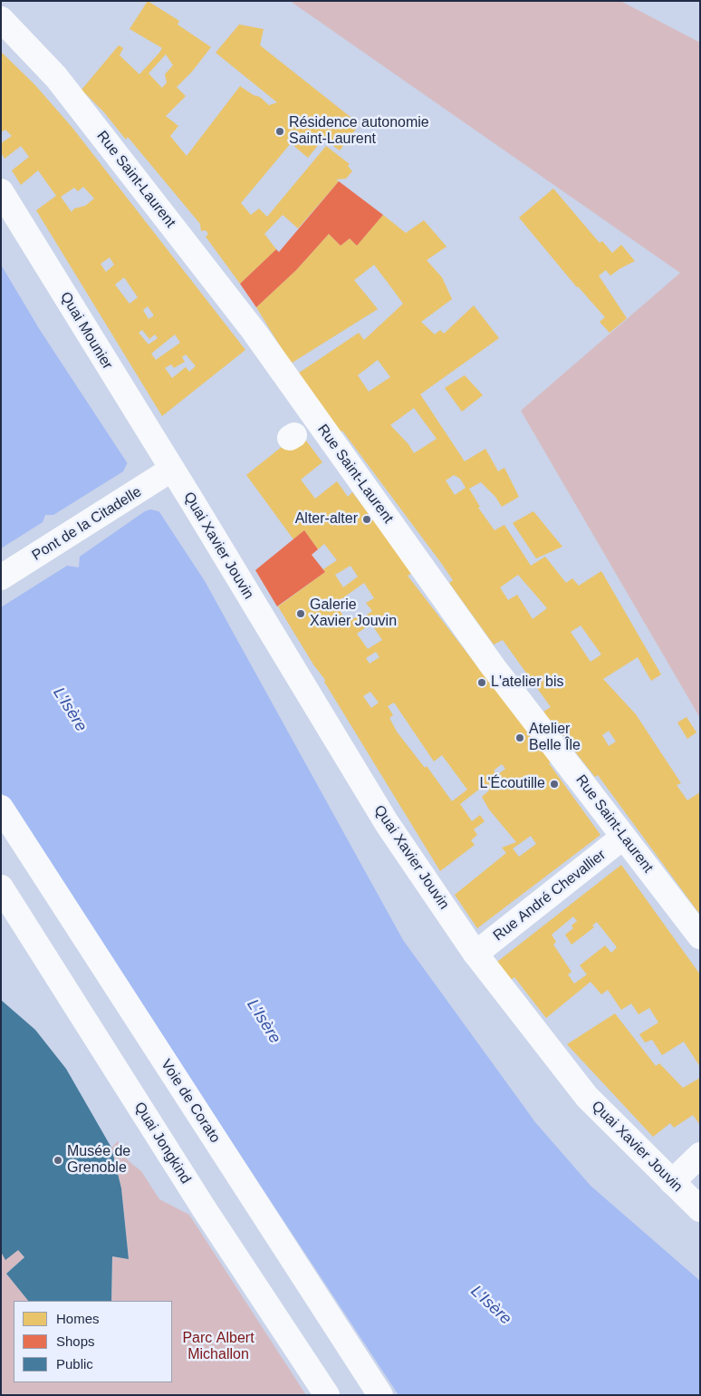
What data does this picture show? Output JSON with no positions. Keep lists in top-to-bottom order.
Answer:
{
  "streets": {
    "street": [
      "Rue Saint-Laurent",
      "Quai Mounier",
      "Pont de la Citadelle",
      "Quai Xavier Jouvin",
      "Rue André Chevallier",
      "Voie de Corato",
      "Quai Jongkind"
    ]
  },
  "crossings": [
    ["Rue Saint-Laurent", "Rue André Chevallier"],
    ["Quai Mounier", "Pont de la Citadelle"],
    ["Quai Mounier", "Quai Xavier Jouvin"],
    ["Pont de la Citadelle", "Quai Xavier Jouvin"],
    ["Quai Xavier Jouvin", "Rue André Chevallier"]
  ],
  "water": ["L'Isère"],
  "parks": ["Parc Albert Michallon"],
  "places": [
    "Résidence autonomie Saint-Laurent",
    "Alter-alter",
    "Galerie Xavier Jouvin",
    "L'atelier bis",
    "Atelier Belle Île",
    "L'Écoutille",
    "Musée de Grenoble"
  ],
  "legend": ["Homes", "Shops", "Public"]
}
